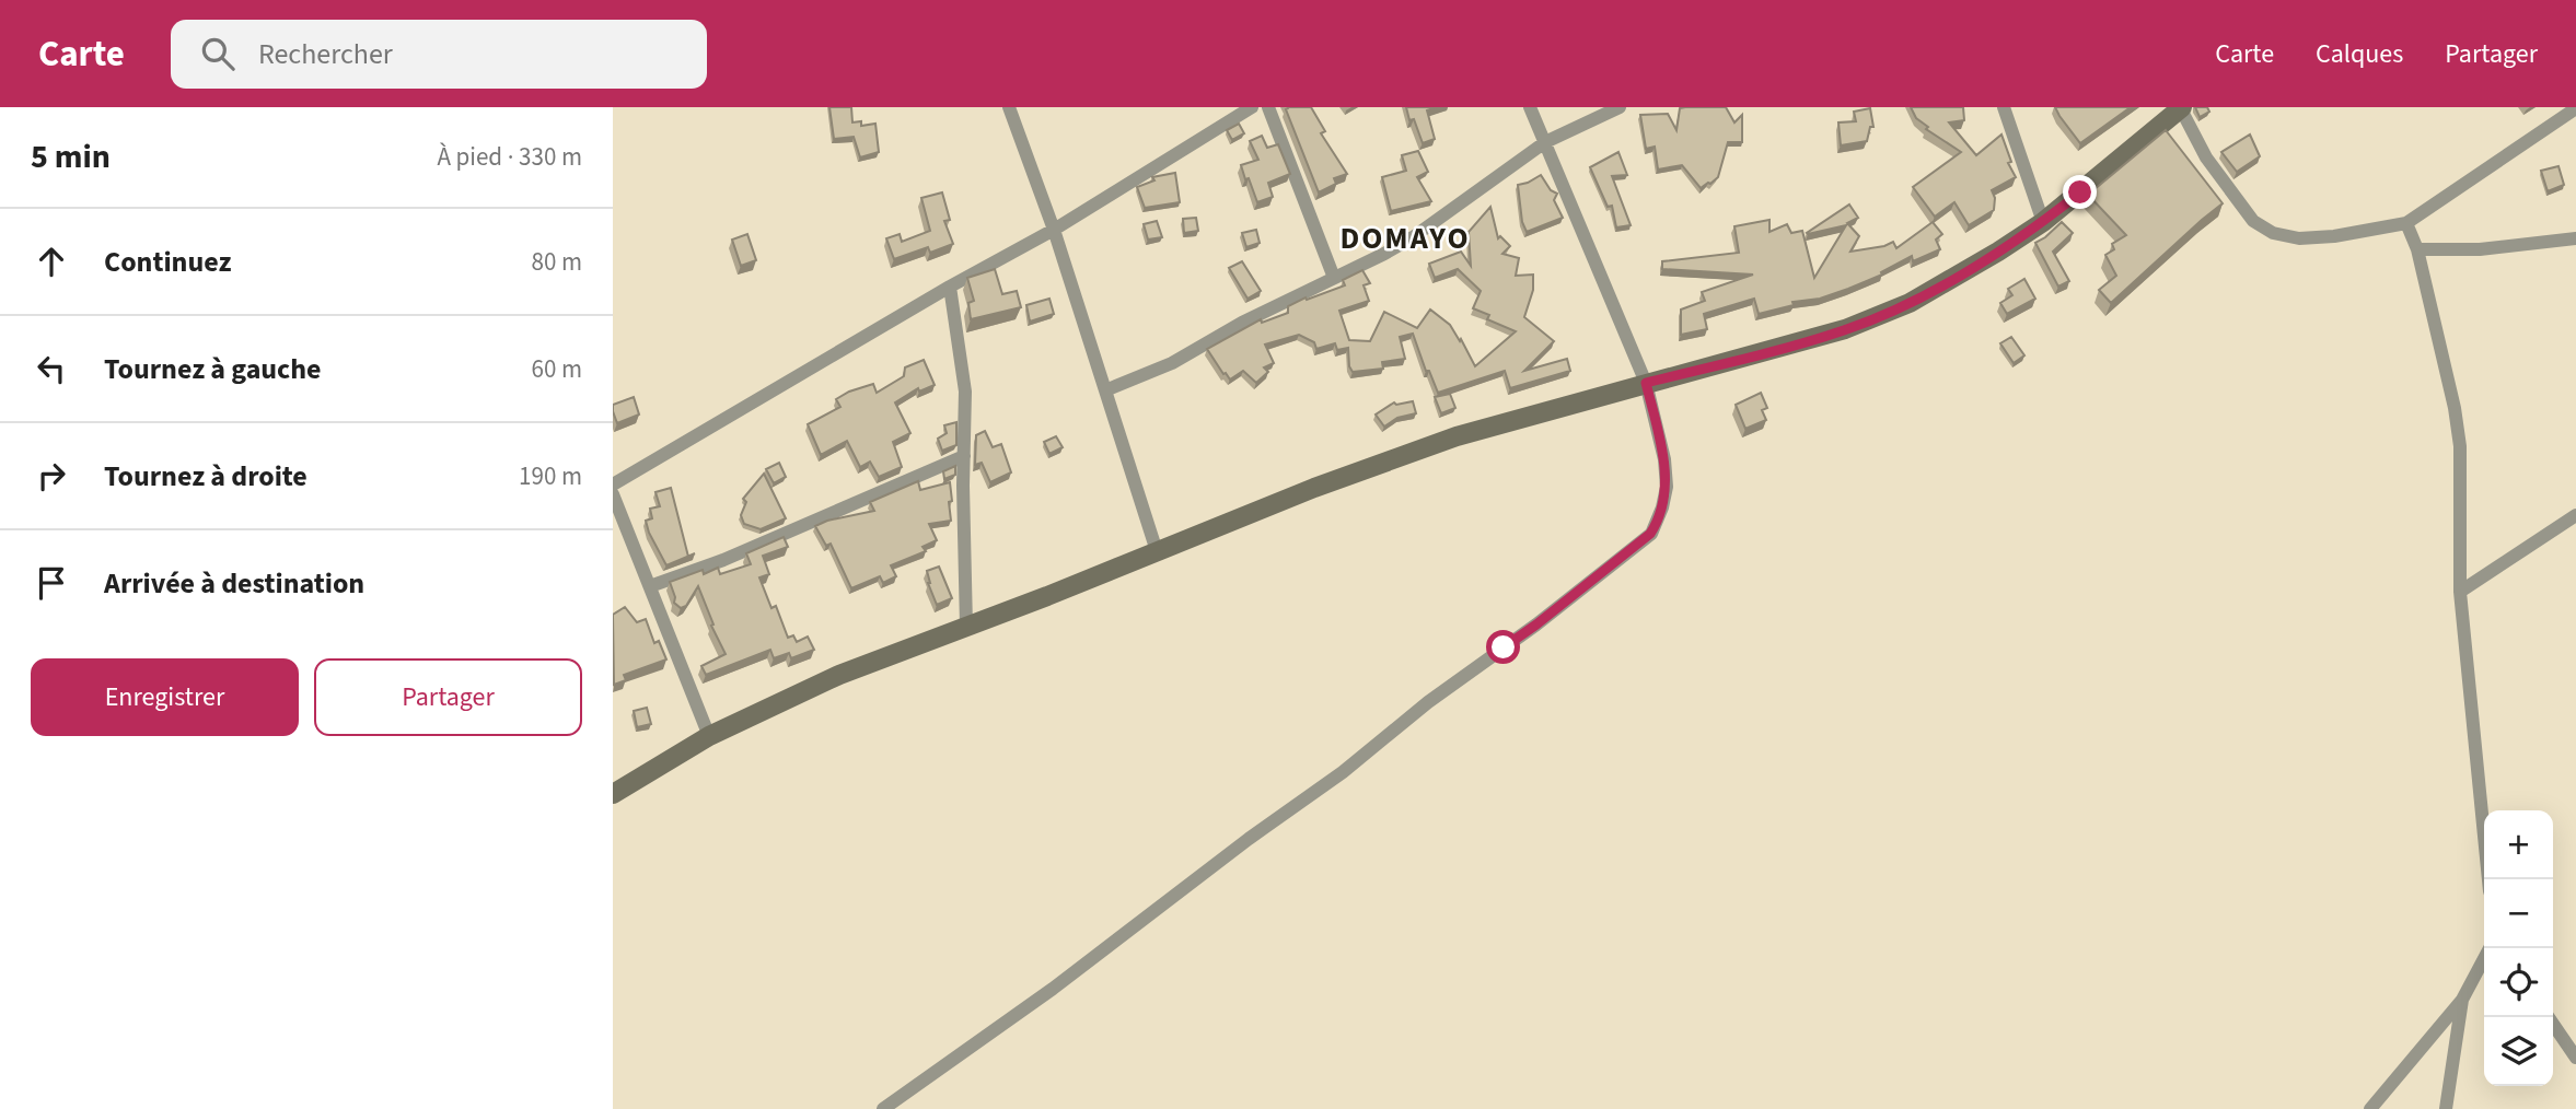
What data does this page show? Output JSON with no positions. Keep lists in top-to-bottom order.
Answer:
{
  "districts": ["DOMAYO"],
  "page": {
    "header": "Carte",
    "search": "Rechercher",
    "nav": ["Carte", "Calques", "Partager"],
    "heading": ["5 min", "À pied · 330 m"],
    "list": [
      ["Continuez", "80 m"],
      ["Tournez à gauche", "60 m"],
      ["Tournez à droite", "190 m"],
      "Arrivée à destination"
    ],
    "buttons": ["Enregistrer", "Partager"],
    "map_buttons": ["+", "−"]
  }
}
